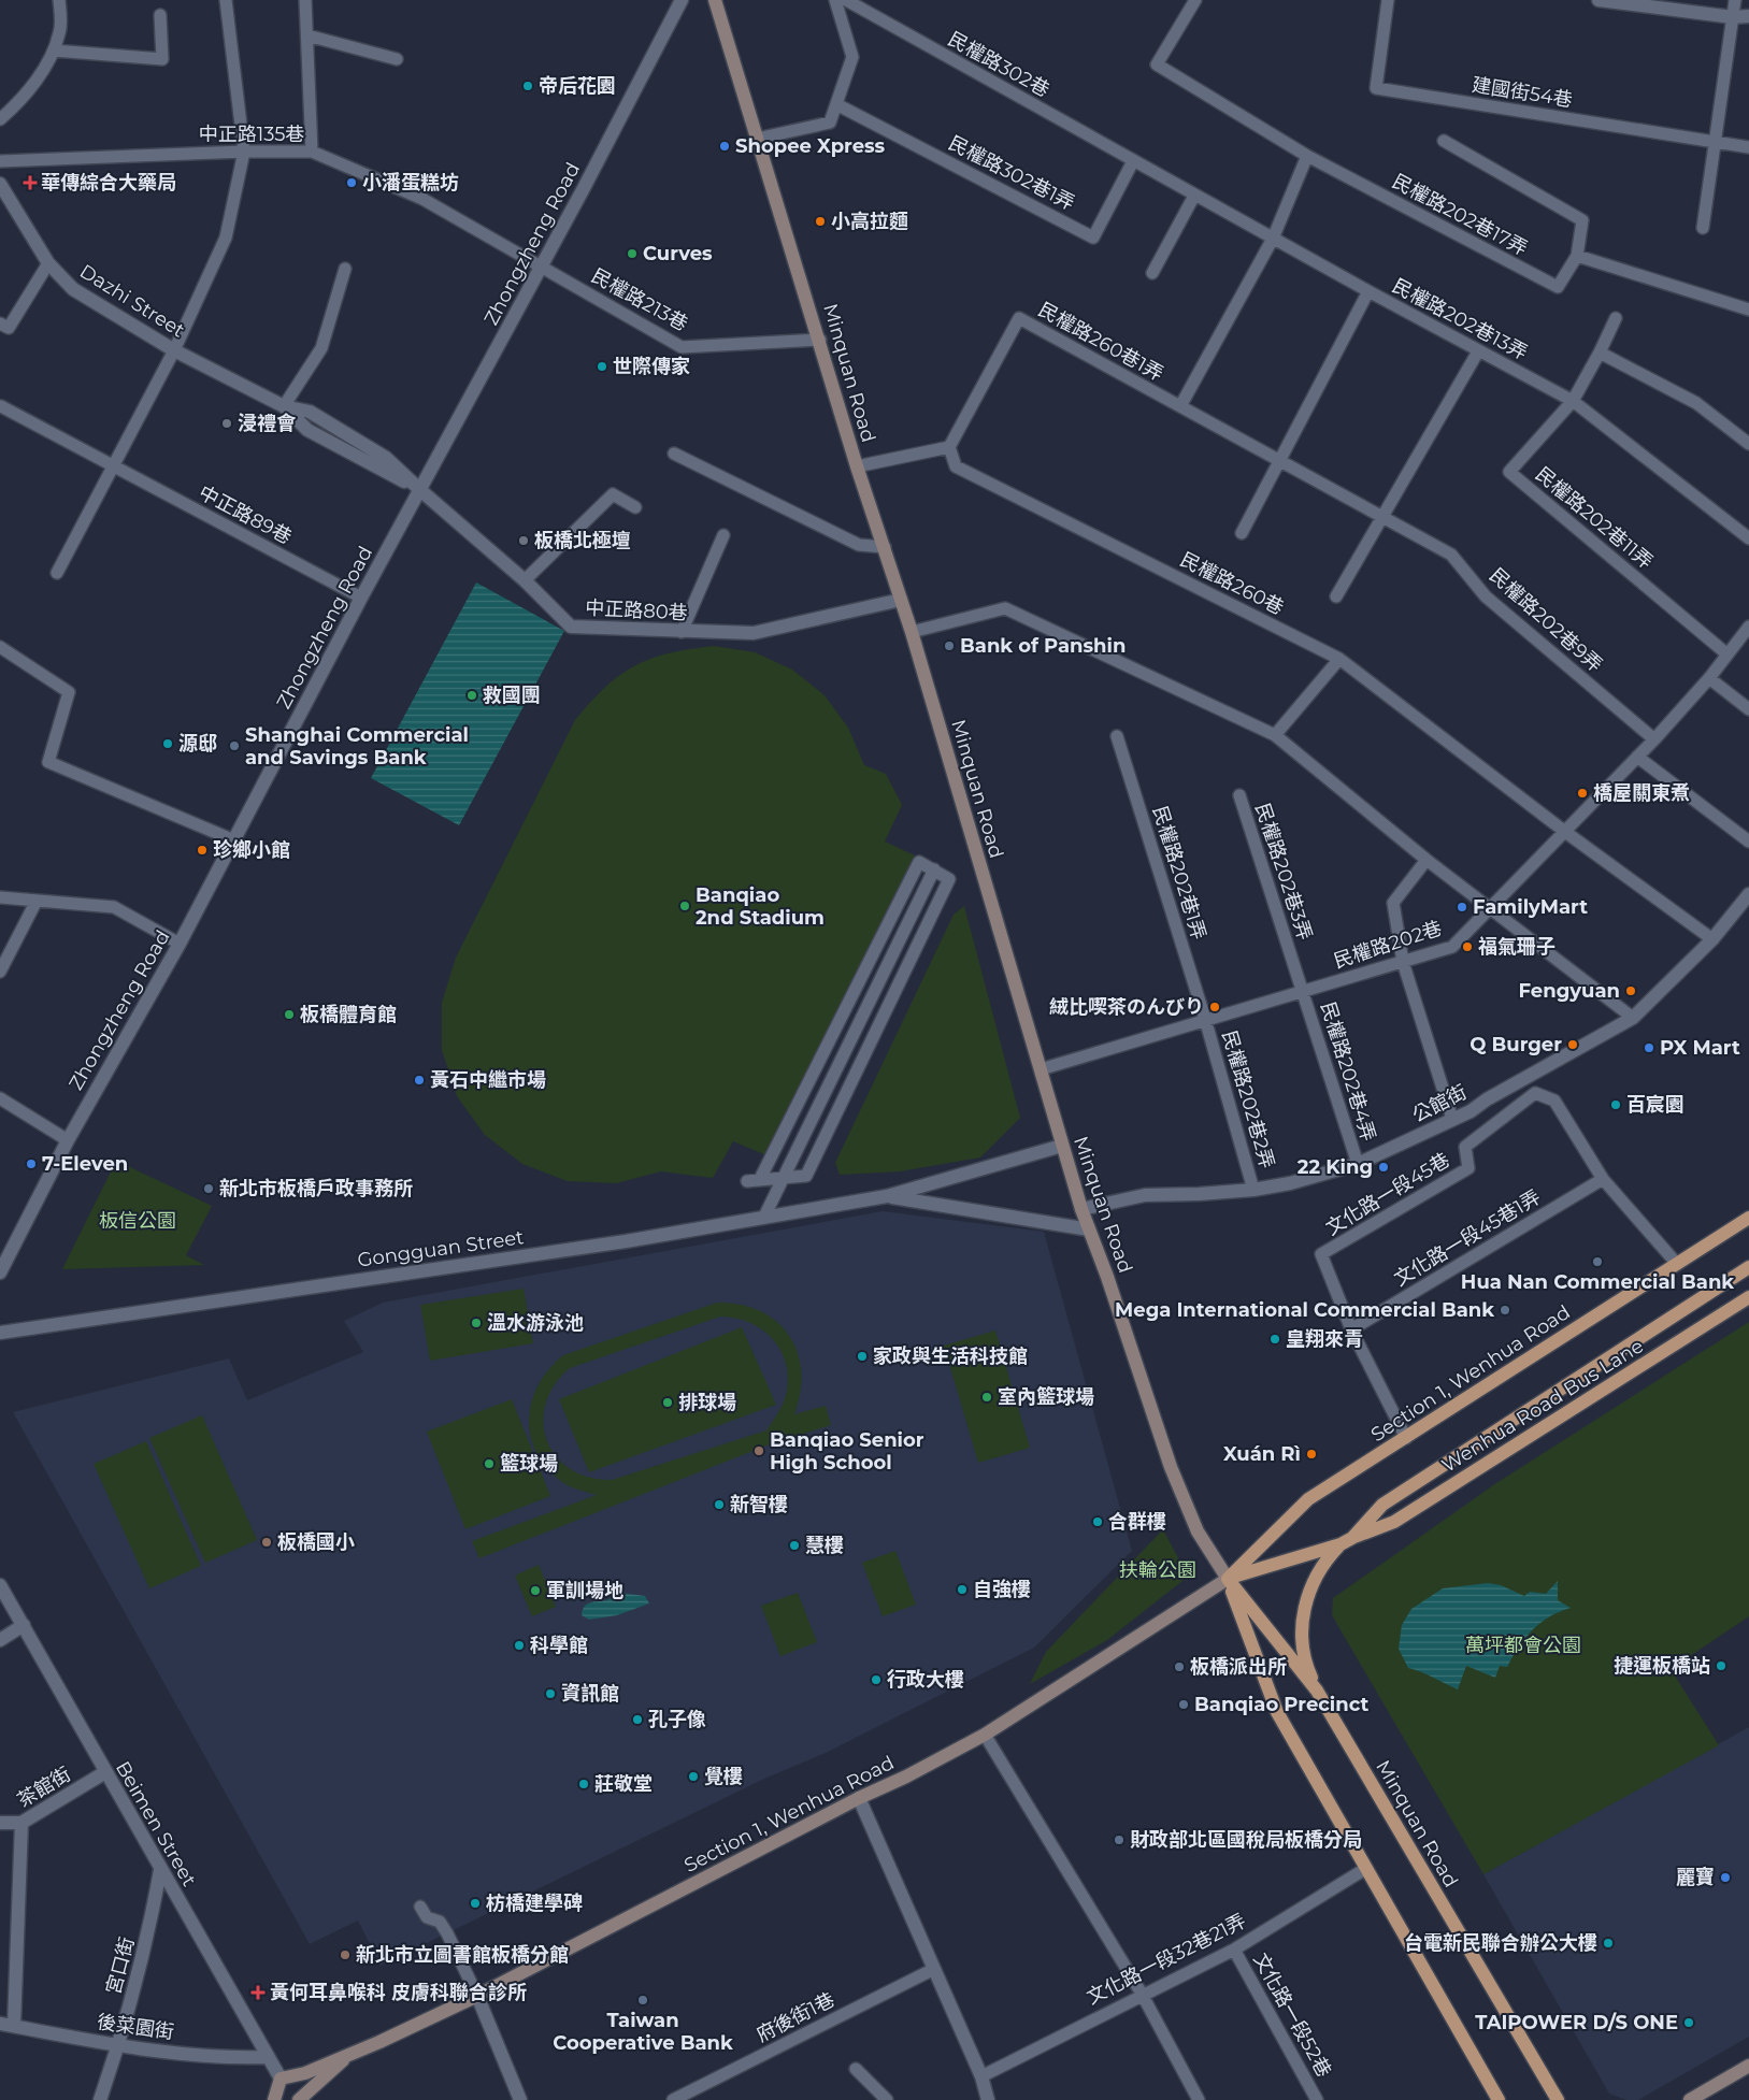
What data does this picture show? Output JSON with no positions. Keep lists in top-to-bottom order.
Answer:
{
  "streets": {
    "main road": ["Minquan Road", "Section 1, Wenhua Road", "Wenhua Road Bus Lane"],
    "street": [
      "Zhongzheng Road",
      "Dazhi Street",
      "中正路80巷",
      "公館街",
      "Gongguan Street",
      "茶館街",
      "Beimen Street",
      "宮口街",
      "後菜園街"
    ],
    "lane": [
      "民權路302巷",
      "建國街54巷",
      "中正路135巷",
      "民權路302巷1弄",
      "民權路202巷17弄",
      "民權路213巷",
      "民權路202巷13弄",
      "民權路260巷1弄",
      "中正路89巷",
      "民權路202巷11弄",
      "民權路260巷",
      "民權路202巷9弄",
      "民權路202巷3弄",
      "民權路202巷1弄",
      "民權路202巷",
      "民權路202巷4弄",
      "民權路202巷2弄",
      "文化路一段45巷",
      "文化路一段45巷1弄",
      "文化路一段32巷21弄",
      "文化路一段52巷",
      "府後街1巷"
    ]
  },
  "crossings": [
    ["民權路302巷", "民權路302巷1弄"],
    ["民權路302巷", "民權路202巷13弄"],
    ["中正路135巷", "Zhongzheng Road"],
    ["中正路135巷", "民權路213巷"],
    ["民權路302巷1弄", "民權路202巷13弄"],
    ["Zhongzheng Road", "民權路213巷"],
    ["Zhongzheng Road", "Dazhi Street"],
    ["Zhongzheng Road", "中正路89巷"],
    ["Zhongzheng Road", "中正路80巷"],
    ["民權路213巷", "Minquan Road"],
    ["Dazhi Street", "中正路80巷"],
    ["民權路202巷13弄", "民權路202巷11弄"],
    ["民權路260巷1弄", "民權路260巷"],
    ["民權路260巷1弄", "民權路202巷9弄"],
    ["Minquan Road", "中正路80巷"],
    ["Minquan Road", "民權路202巷"],
    ["Minquan Road", "公館街"],
    ["Minquan Road", "Section 1, Wenhua Road"],
    ["Minquan Road", "文化路一段32巷21弄"],
    ["民權路202巷11弄", "民權路202巷"],
    ["民權路260巷", "民權路202巷"],
    ["民權路260巷", "公館街"],
    ["民權路202巷9弄", "民權路202巷"],
    ["民權路202巷3弄", "民權路202巷"],
    ["民權路202巷3弄", "民權路202巷4弄"],
    ["民權路202巷1弄", "民權路202巷"],
    ["民權路202巷1弄", "民權路202巷2弄"],
    ["民權路202巷", "民權路202巷4弄"],
    ["民權路202巷", "民權路202巷2弄"],
    ["民權路202巷4弄", "公館街"],
    ["民權路202巷2弄", "公館街"],
    ["文化路一段45巷", "文化路一段45巷1弄"],
    ["文化路一段45巷", "Section 1, Wenhua Road"],
    ["Section 1, Wenhua Road", "Wenhua Road Bus Lane"],
    ["Section 1, Wenhua Road", "Beimen Street"],
    ["茶館街", "Beimen Street"],
    ["Beimen Street", "宮口街"],
    ["Beimen Street", "後菜園街"],
    ["文化路一段32巷21弄", "文化路一段52巷"],
    ["宮口街", "後菜園街"]
  ],
  "parks": ["板信公園", "扶輪公園", "萬坪都會公園"],
  "places": {
    "other": [
      "帝后花園",
      "Shopee Xpress",
      "小潘蛋糕坊",
      "小高拉麵",
      "Curves",
      "世際傳家",
      "浸禮會",
      "板橋北極壇",
      "Bank of Panshin",
      "救國團",
      "源邸",
      "Shanghai Commercial and Savings Bank",
      "橋屋關東煮",
      "珍鄉小館",
      "Banqiao 2nd Stadium",
      "FamilyMart",
      "福氣珊子",
      "Fengyuan",
      "絨比喫茶のんびり",
      "板橋體育館",
      "Q Burger",
      "PX Mart",
      "黃石中繼市場",
      "百宸園",
      "7-Eleven",
      "22 King",
      "新北市板橋戶政事務所",
      "Hua Nan Commercial Bank",
      "Mega International Commercial Bank",
      "溫水游泳池",
      "皇翔來青",
      "家政與生活科技館",
      "室內籃球場",
      "排球場",
      "Banqiao Senior High School",
      "Xuán Rì",
      "籃球場",
      "新智樓",
      "合群樓",
      "板橋國小",
      "慧樓",
      "自強樓",
      "軍訓場地",
      "科學館",
      "捷運板橋站",
      "板橋派出所",
      "行政大樓",
      "資訊館",
      "Banqiao Precinct",
      "孔子像",
      "覺樓",
      "莊敬堂",
      "財政部北區國稅局板橋分局",
      "麗寶",
      "枋橋建學碑",
      "台電新民聯合辦公大樓",
      "新北市立圖書館板橋分館",
      "Taiwan Cooperative Bank",
      "TAIPOWER D/S ONE"
    ],
    "health": ["華傳綜合大藥局", "黃何耳鼻喉科 皮膚科聯合診所"]
  }
}
